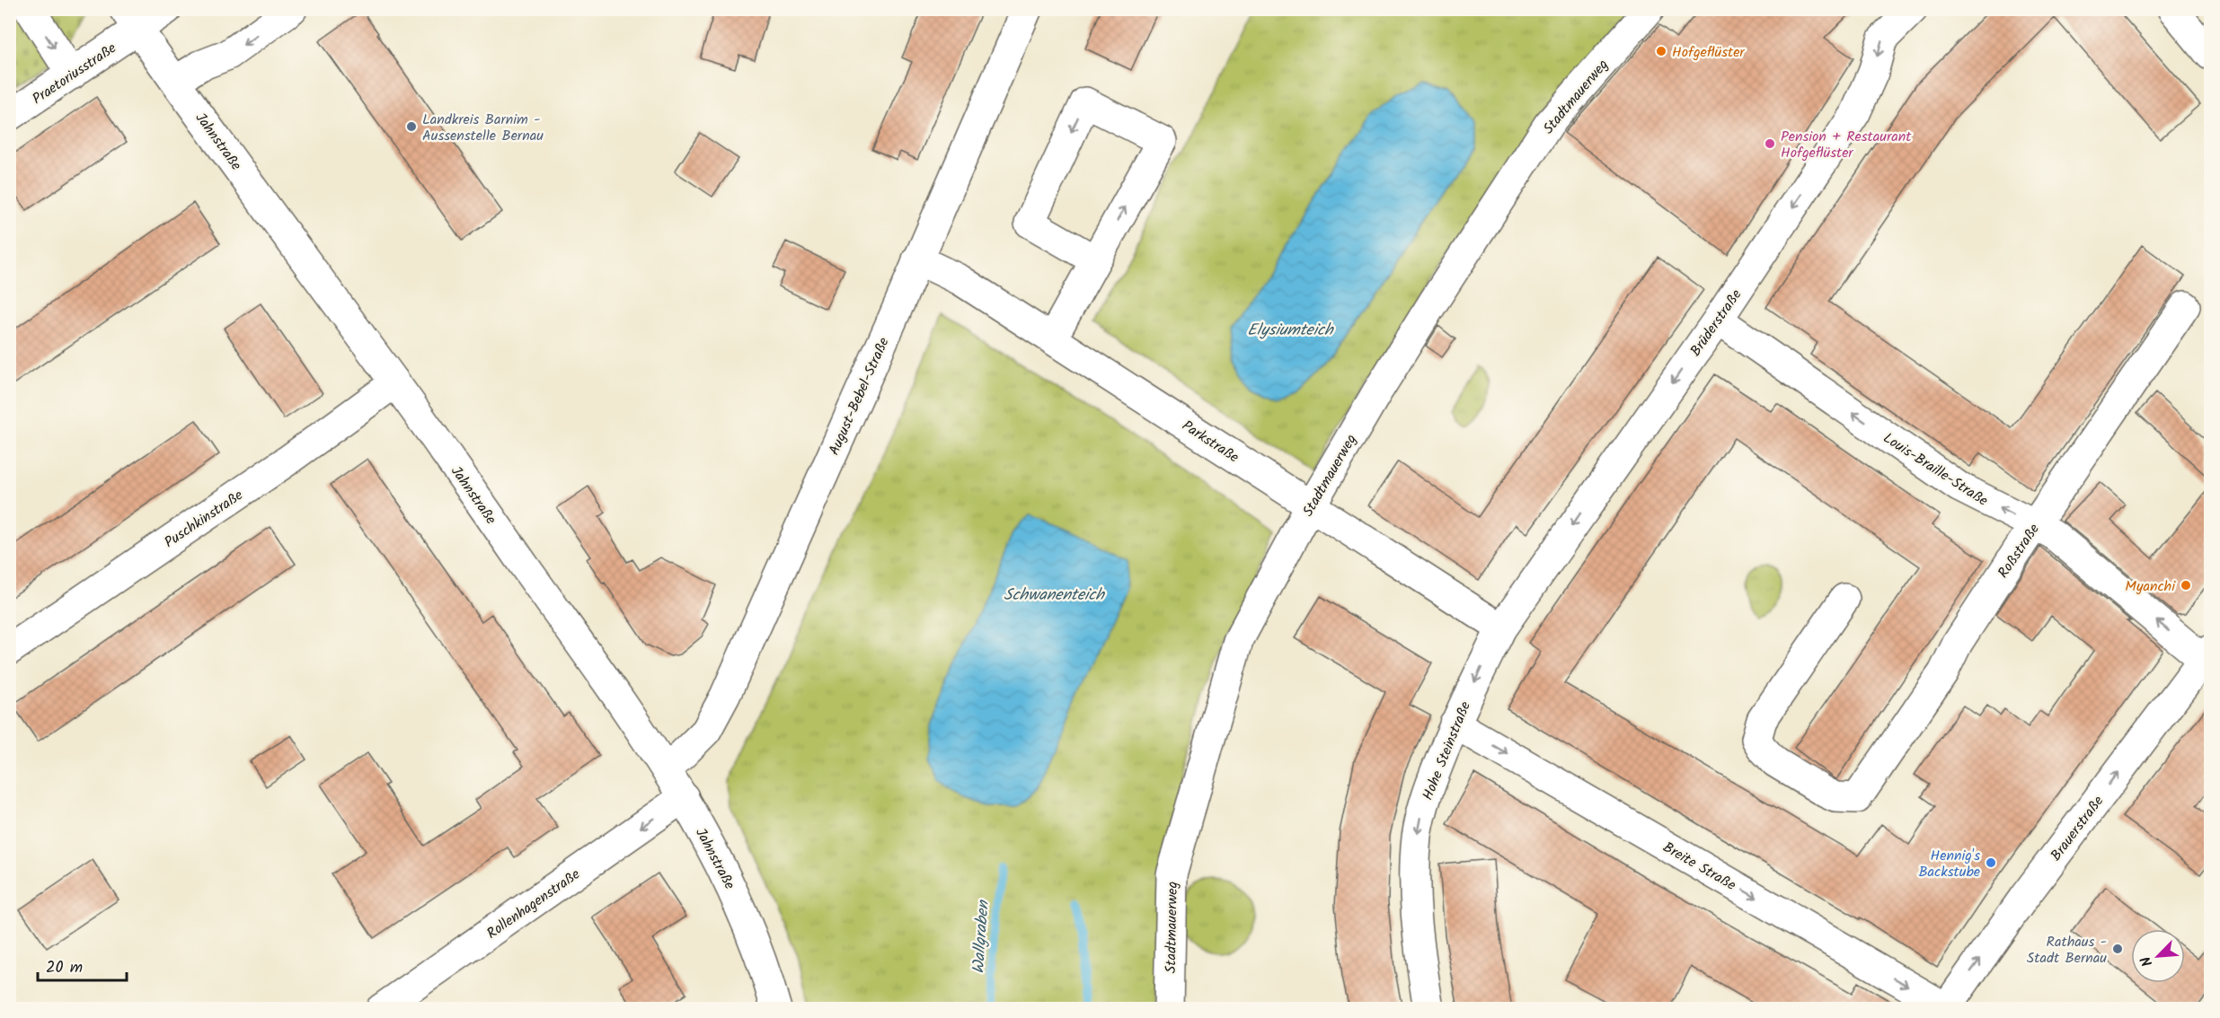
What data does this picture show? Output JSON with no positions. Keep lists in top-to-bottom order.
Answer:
{
  "streets": {
    "street": [
      "Praetoriusstraße",
      "Stadtmauerweg",
      "Jahnstraße",
      "Brüderstraße",
      "August-Bebel-Straße",
      "Parkstraße",
      "Louis-Braille-Straße",
      "Puschkinstraße",
      "Roßstraße",
      "Hohe Steinstraße",
      "Brauerstraße",
      "Breite Straße",
      "Rollenhagenstraße"
    ]
  },
  "crossings": [
    ["Praetoriusstraße", "Jahnstraße"],
    ["Stadtmauerweg", "Parkstraße"],
    ["Jahnstraße", "August-Bebel-Straße"],
    ["Jahnstraße", "Puschkinstraße"],
    ["Jahnstraße", "Rollenhagenstraße"],
    ["Brüderstraße", "Parkstraße"],
    ["Brüderstraße", "Louis-Braille-Straße"],
    ["Brüderstraße", "Hohe Steinstraße"],
    ["August-Bebel-Straße", "Parkstraße"],
    ["Parkstraße", "Hohe Steinstraße"],
    ["Louis-Braille-Straße", "Roßstraße"],
    ["Louis-Braille-Straße", "Brauerstraße"],
    ["Hohe Steinstraße", "Breite Straße"],
    ["Brauerstraße", "Breite Straße"]
  ],
  "one_way": [
    "Brüderstraße",
    "Louis-Braille-Straße",
    "Hohe Steinstraße",
    "Brauerstraße",
    "Breite Straße",
    "Rollenhagenstraße"
  ],
  "water": ["Elysiumteich", "Schwanenteich", "Wallgraben"],
  "places": [
    "Hofgeflüster",
    "Landkreis Barnim - Aussenstelle Bernau",
    "Pension + Restaurant Hofgeflüster",
    "Myanchi",
    "Hennig's Backstube",
    "Rathaus - Stadt Bernau"
  ],
  "scale_bar": "20 m",
  "north": "bottom left"
}
